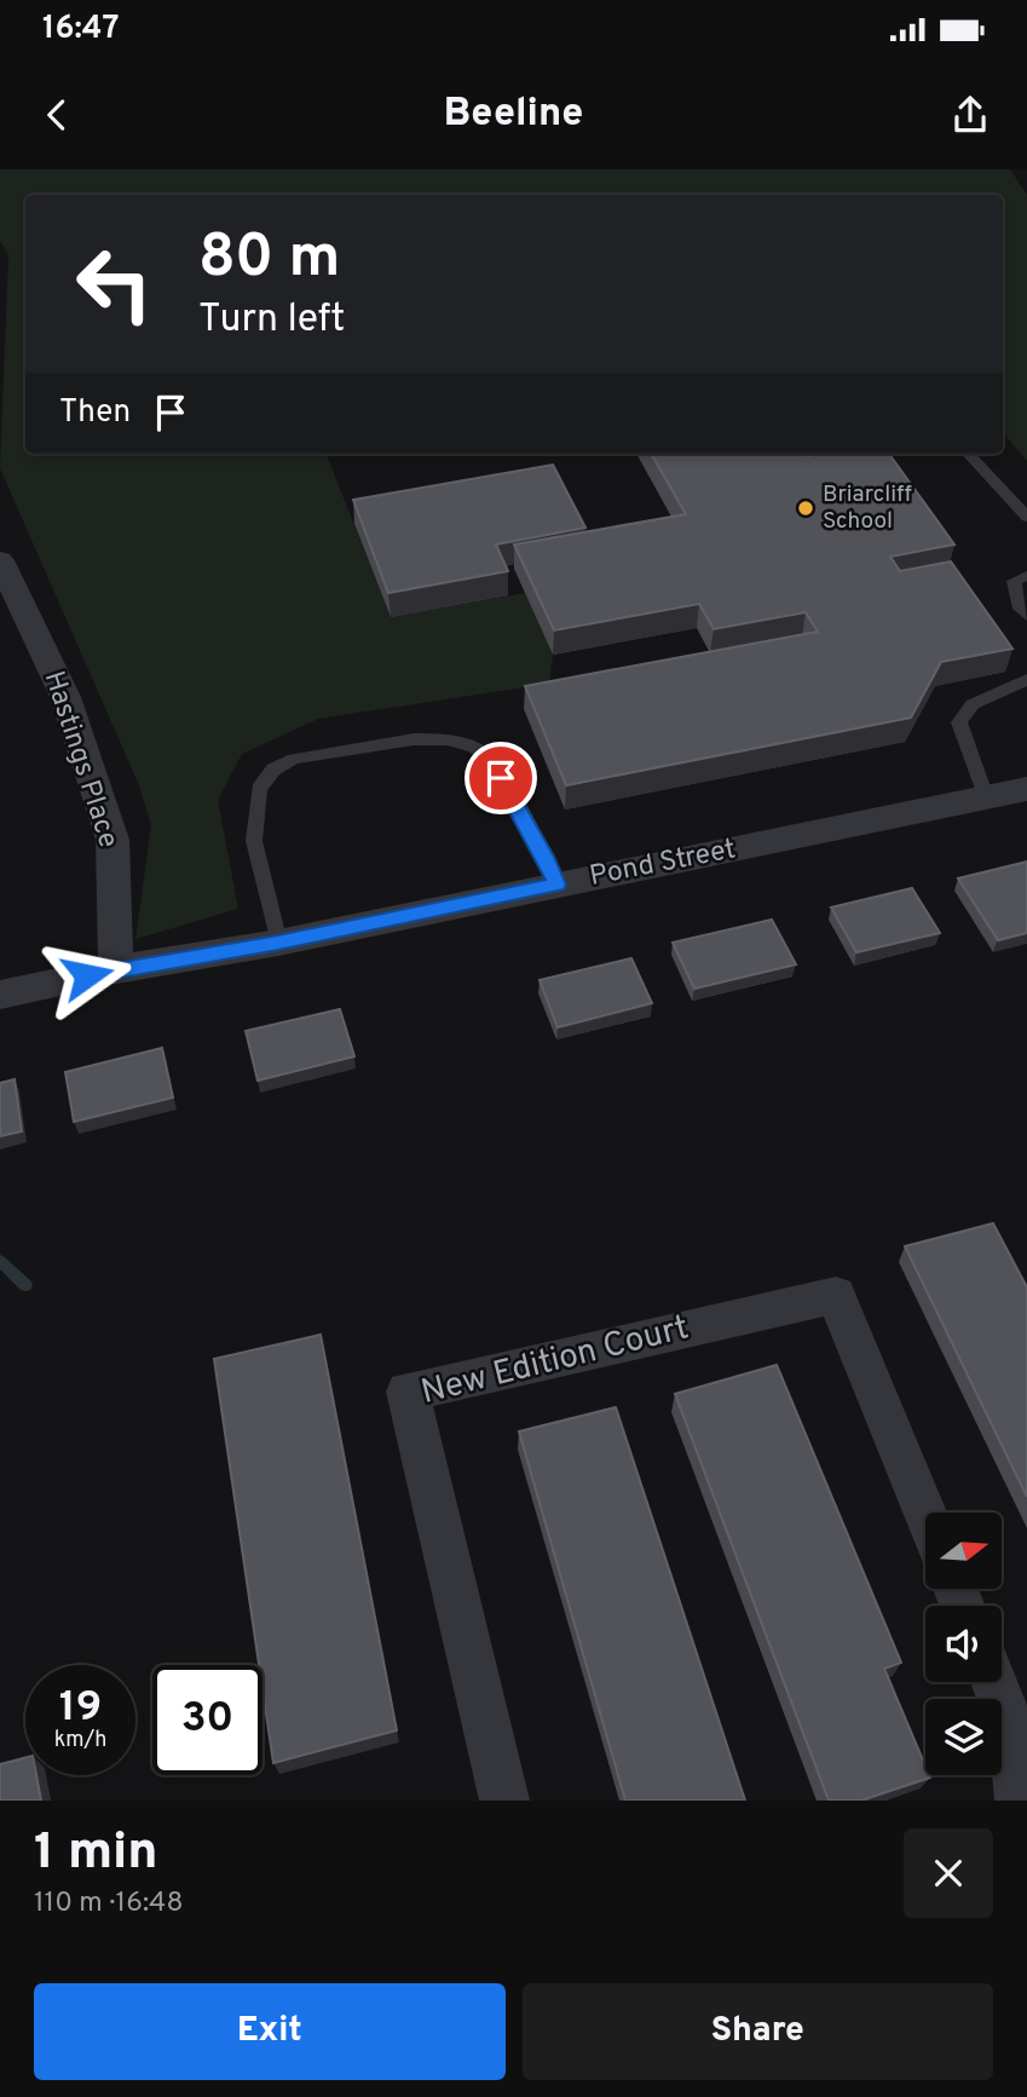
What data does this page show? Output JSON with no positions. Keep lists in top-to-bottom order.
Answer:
{
  "streets": {
    "street": ["Hastings Place", "Pond Street", "New Edition Court"]
  },
  "crossings": [
    ["Hastings Place", "Pond Street"]
  ],
  "places": ["Briarcliff School"],
  "north": "right",
  "page": {
    "status": "16:47",
    "header": "Beeline",
    "turn": ["80 m", "Turn left"],
    "then": "Then",
    "speed": "19 km/h",
    "limit": "30",
    "heading": ["1 min", "110 m · 16:48"],
    "buttons": ["Exit", "Share"]
  }
}
